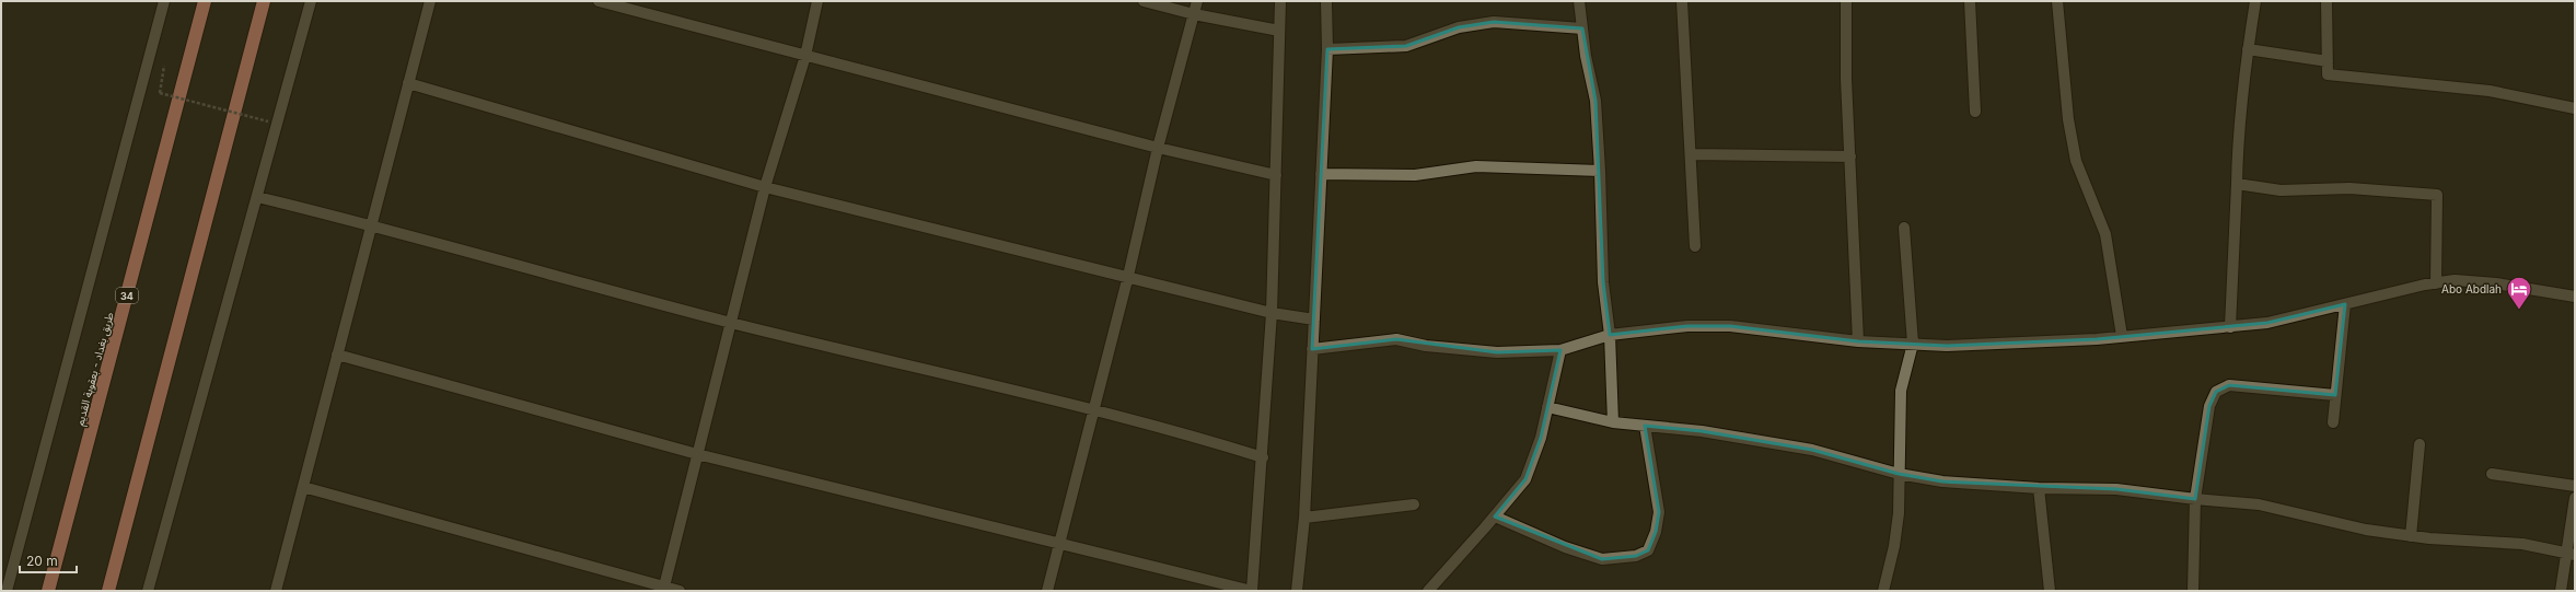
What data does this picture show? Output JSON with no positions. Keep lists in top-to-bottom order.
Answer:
{
  "streets": {
    "highway": ["34", "طريق بغداد - بعقوبة القديم"]
  },
  "places": {
    "hotel": ["Abo Abdlah"]
  },
  "scale_bar": "20 m"
}
